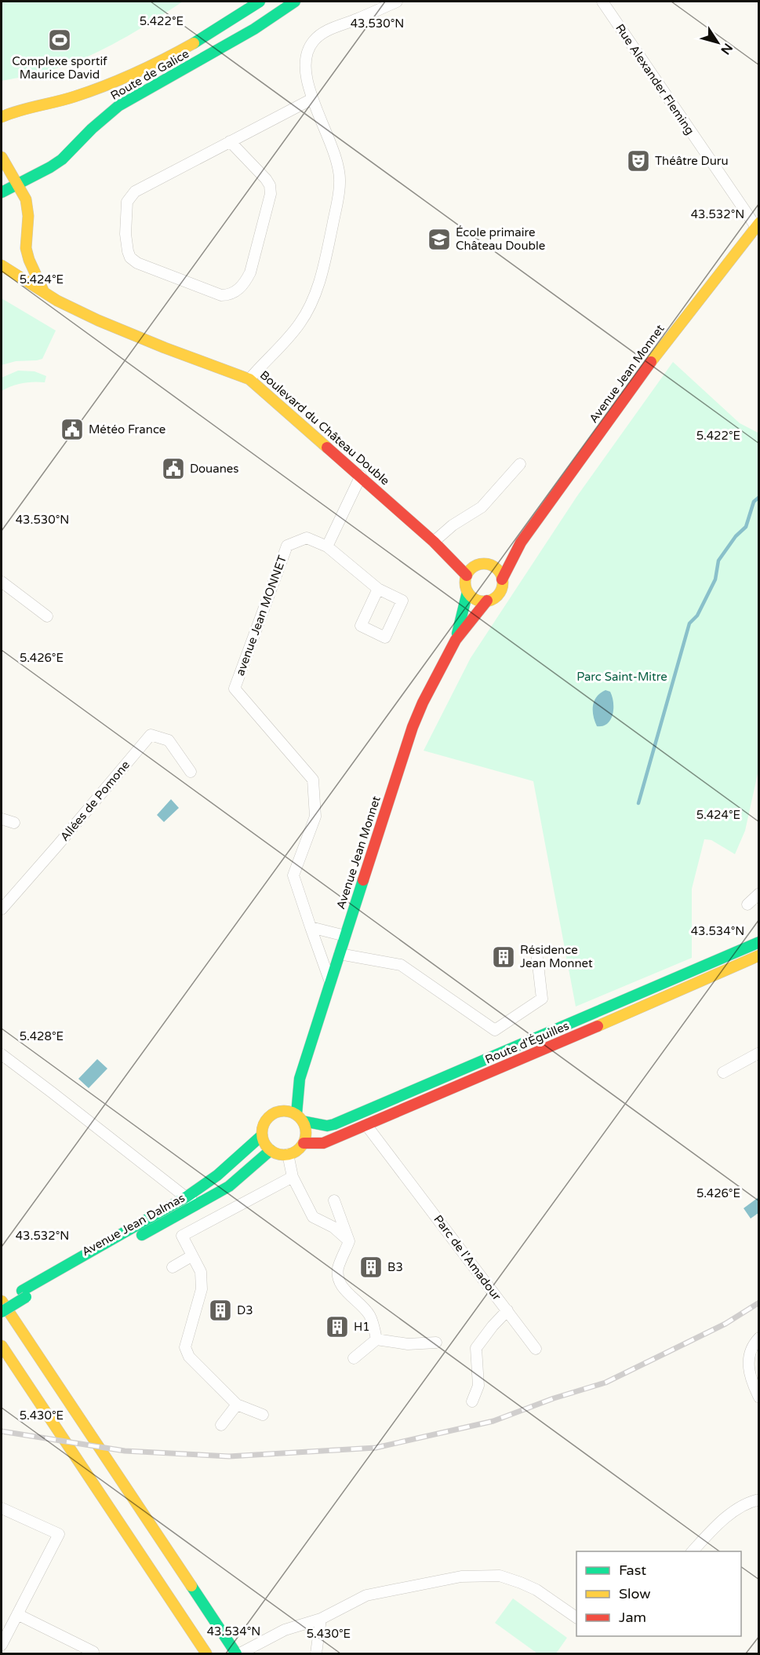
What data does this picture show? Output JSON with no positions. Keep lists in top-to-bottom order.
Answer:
{
  "streets": {
    "main road": [
      "Route de Galice",
      "Avenue Jean Monnet",
      "Boulevard du Château Double",
      "Route d'Éguilles",
      "Avenue Jean Dalmas"
    ],
    "street": [
      "Rue Alexander Fleming",
      "avenue Jean MONNET",
      "Allées de Pomone",
      "Parc de l'Amadour"
    ]
  },
  "crossings": [
    ["Rue Alexander Fleming", "Avenue Jean Monnet"],
    ["Avenue Jean Monnet", "Boulevard du Château Double"],
    ["Avenue Jean Monnet", "avenue Jean MONNET"],
    ["Avenue Jean Monnet", "Route d'Éguilles"],
    ["Avenue Jean Monnet", "Avenue Jean Dalmas"],
    ["Route d'Éguilles", "Avenue Jean Dalmas"],
    ["Route d'Éguilles", "Parc de l'Amadour"]
  ],
  "parks": ["Parc Saint-Mitre"],
  "places": {
    "sports": ["Complexe sportif Maurice David"],
    "theatre": ["Théâtre Duru"],
    "school or university": ["École primaire Château Double"],
    "public building": ["Météo France", "Douanes"],
    "building": [
      "Résidence Jean Monnet",
      "B3",
      "D3",
      "H1"
    ]
  },
  "legend": ["Fast", "Slow", "Jam"],
  "north": "bottom right",
  "coordinates": [
    "5.422°E",
    "43.530°N",
    "43.532°N",
    "5.424°E",
    "5.426°E",
    "43.534°N",
    "5.428°E",
    "5.430°E"
  ]
}
